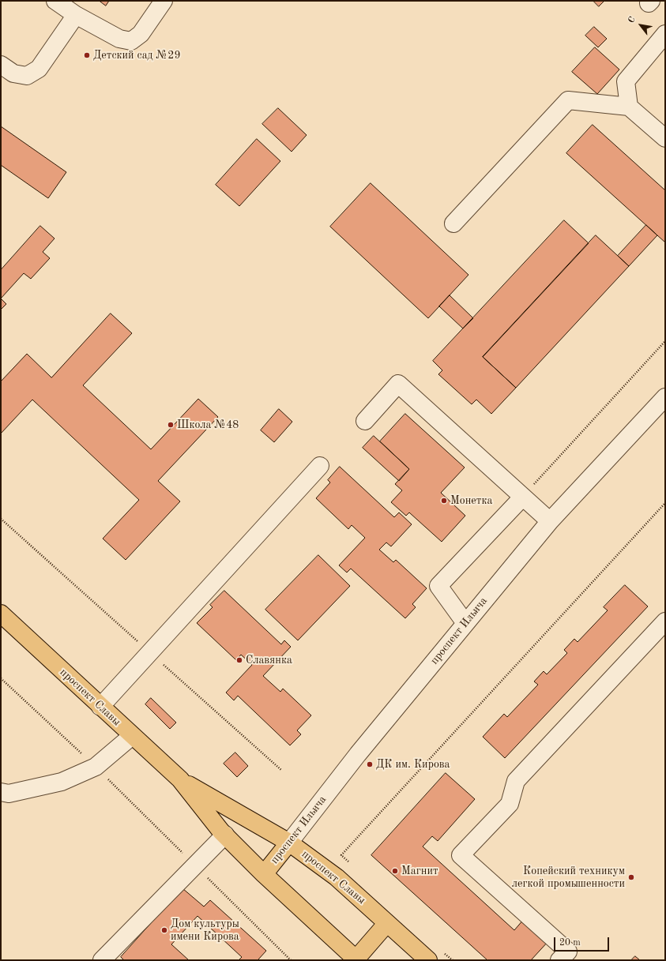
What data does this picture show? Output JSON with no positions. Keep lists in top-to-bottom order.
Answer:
{
  "streets": {
    "main road": ["проспект Ильича", "проспект Славы"]
  },
  "crossings": [
    ["проспект Ильича", "проспект Славы"]
  ],
  "places": [
    "Детский сад №29",
    "Школа №48",
    "Монетка",
    "Славянка",
    "ДК им. Кирова",
    "Магнит",
    "Копейский техникум легкой промышенности",
    "Дом культуры имени Кирова"
  ],
  "scale_bar": "20 m",
  "north": "top left"
}
